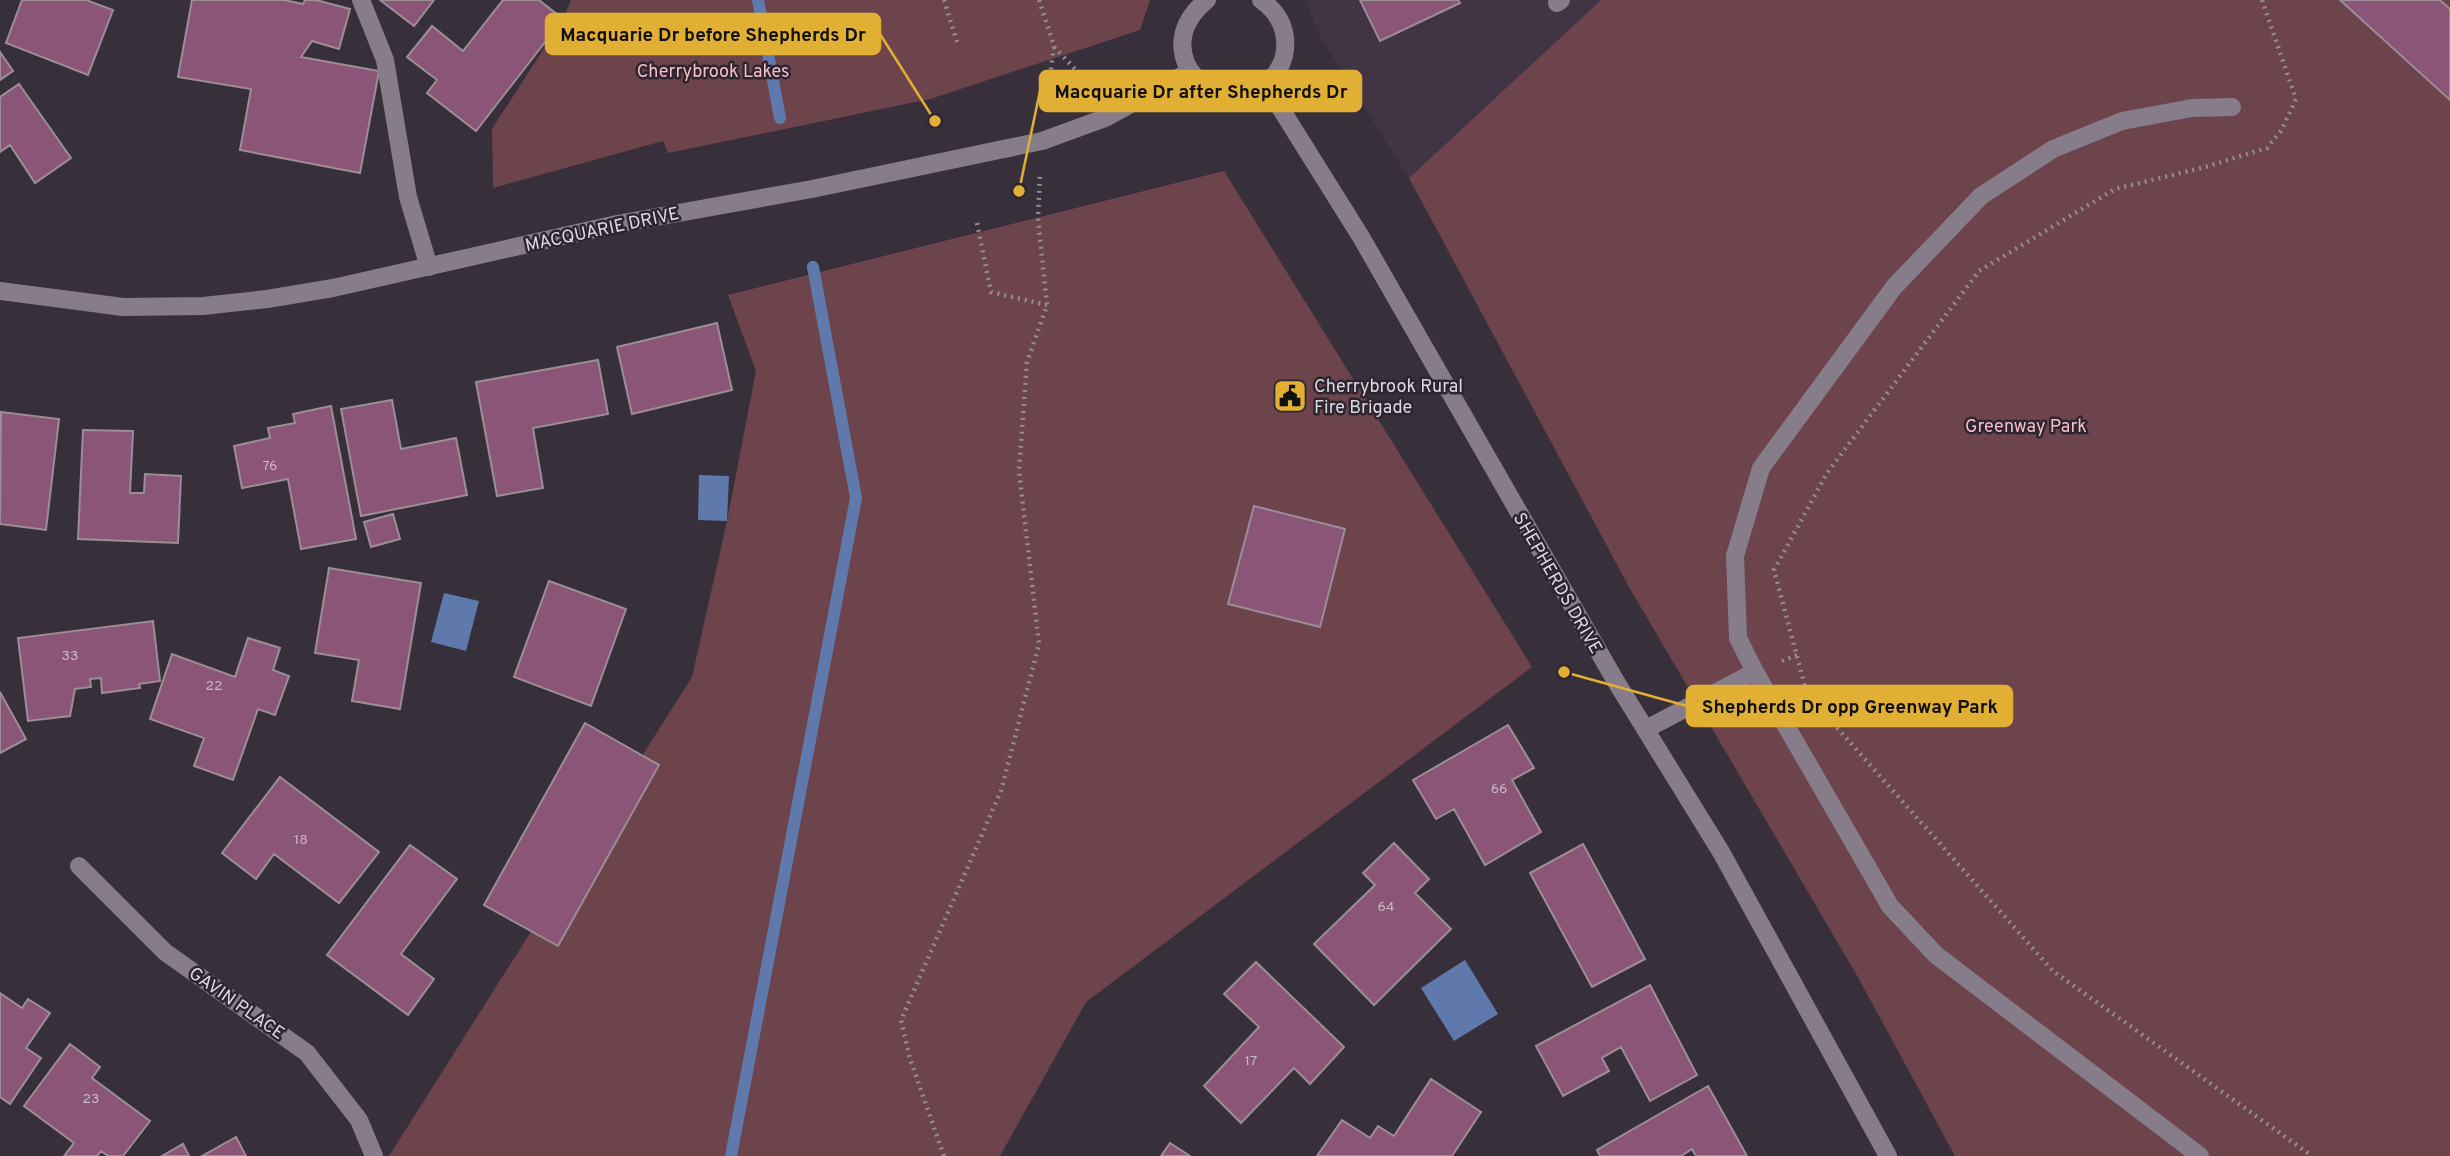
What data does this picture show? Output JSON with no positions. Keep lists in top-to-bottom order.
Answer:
{
  "streets": {
    "main road": ["MACQUARIE DRIVE", "SHEPHERDS DRIVE", "GAVIN PLACE"]
  },
  "parks": ["Cherrybrook Lakes", "Greenway Park"],
  "places": {
    "other": ["Macquarie Dr before Shepherds Dr", "Macquarie Dr after Shepherds Dr", "Shepherds Dr opp Greenway Park"],
    "public building": ["Cherrybrook Rural Fire Brigade"]
  },
  "house_numbers": [
    "76",
    "33",
    "22",
    "66",
    "18",
    "64",
    "17",
    "23"
  ]
}
